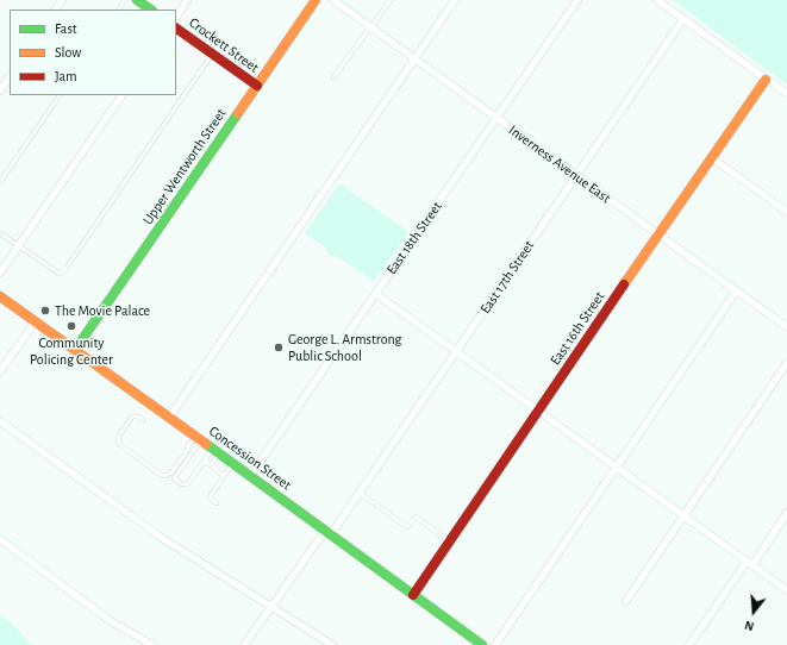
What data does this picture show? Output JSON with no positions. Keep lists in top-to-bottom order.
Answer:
{
  "streets": {
    "main road": [
      "Crockett Street",
      "Upper Wentworth Street",
      "East 16th Street",
      "Concession Street"
    ],
    "street": ["Inverness Avenue East", "East 18th Street", "East 17th Street"]
  },
  "crossings": [
    ["Crockett Street", "Upper Wentworth Street"],
    ["Inverness Avenue East", "East 18th Street"],
    ["Inverness Avenue East", "East 17th Street"],
    ["Inverness Avenue East", "East 16th Street"],
    ["Upper Wentworth Street", "Concession Street"],
    ["East 18th Street", "Concession Street"],
    ["East 17th Street", "Concession Street"],
    ["East 16th Street", "Concession Street"]
  ],
  "places": ["The Movie Palace", "Community Policing Center", "George L. Armstrong Public School"],
  "legend": ["Fast", "Slow", "Jam"],
  "north": "bottom"
}
